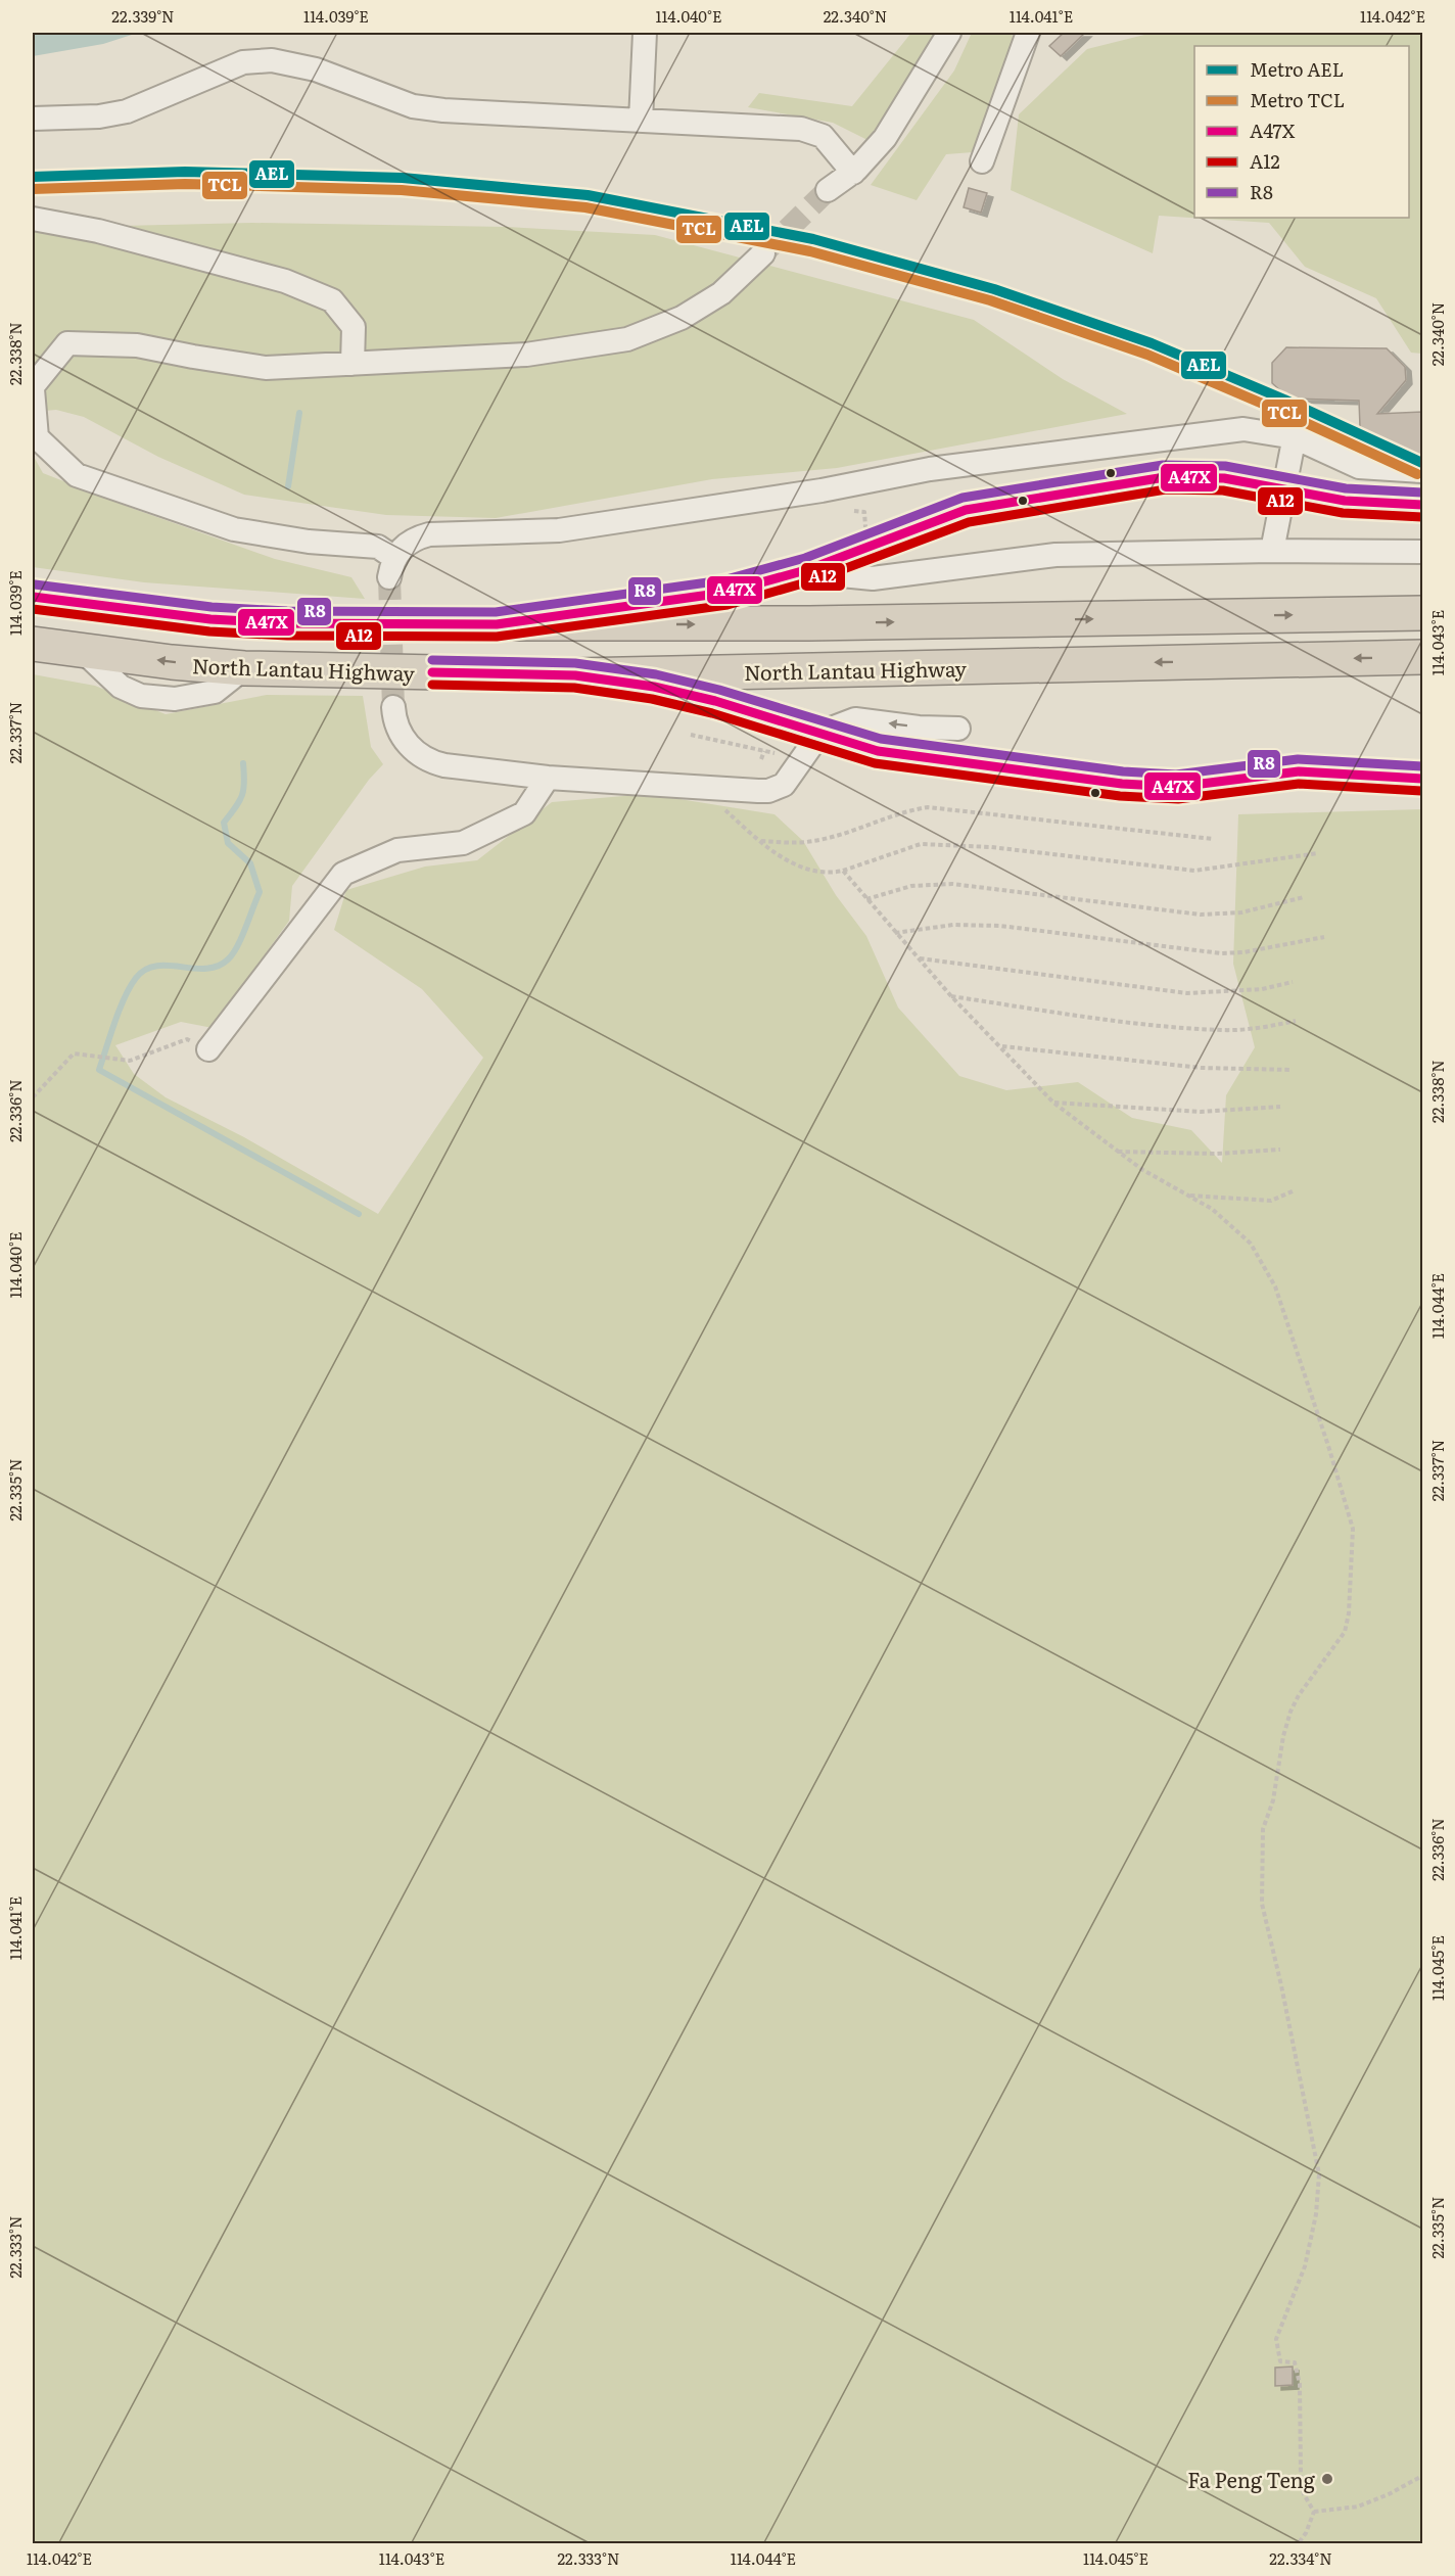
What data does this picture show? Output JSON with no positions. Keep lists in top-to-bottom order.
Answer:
{
  "streets": {
    "highway": ["North Lantau Highway"]
  },
  "places": ["Fa Peng Teng"],
  "lines": [
    "metro line AEL",
    "metro line TCL",
    "transit line R8",
    "transit line A47X",
    "transit line A12"
  ],
  "legend": [
    "Metro AEL",
    "Metro TCL",
    "A47X",
    "A12",
    "R8"
  ],
  "coordinates": [
    "22.339°N",
    "114.039°E",
    "114.040°E",
    "22.340°N",
    "114.041°E",
    "114.042°E",
    "22.338°N",
    "114.043°E",
    "22.337°N",
    "22.336°N",
    "114.044°E",
    "22.335°N",
    "114.045°E",
    "22.333°N",
    "22.334°N"
  ]
}
